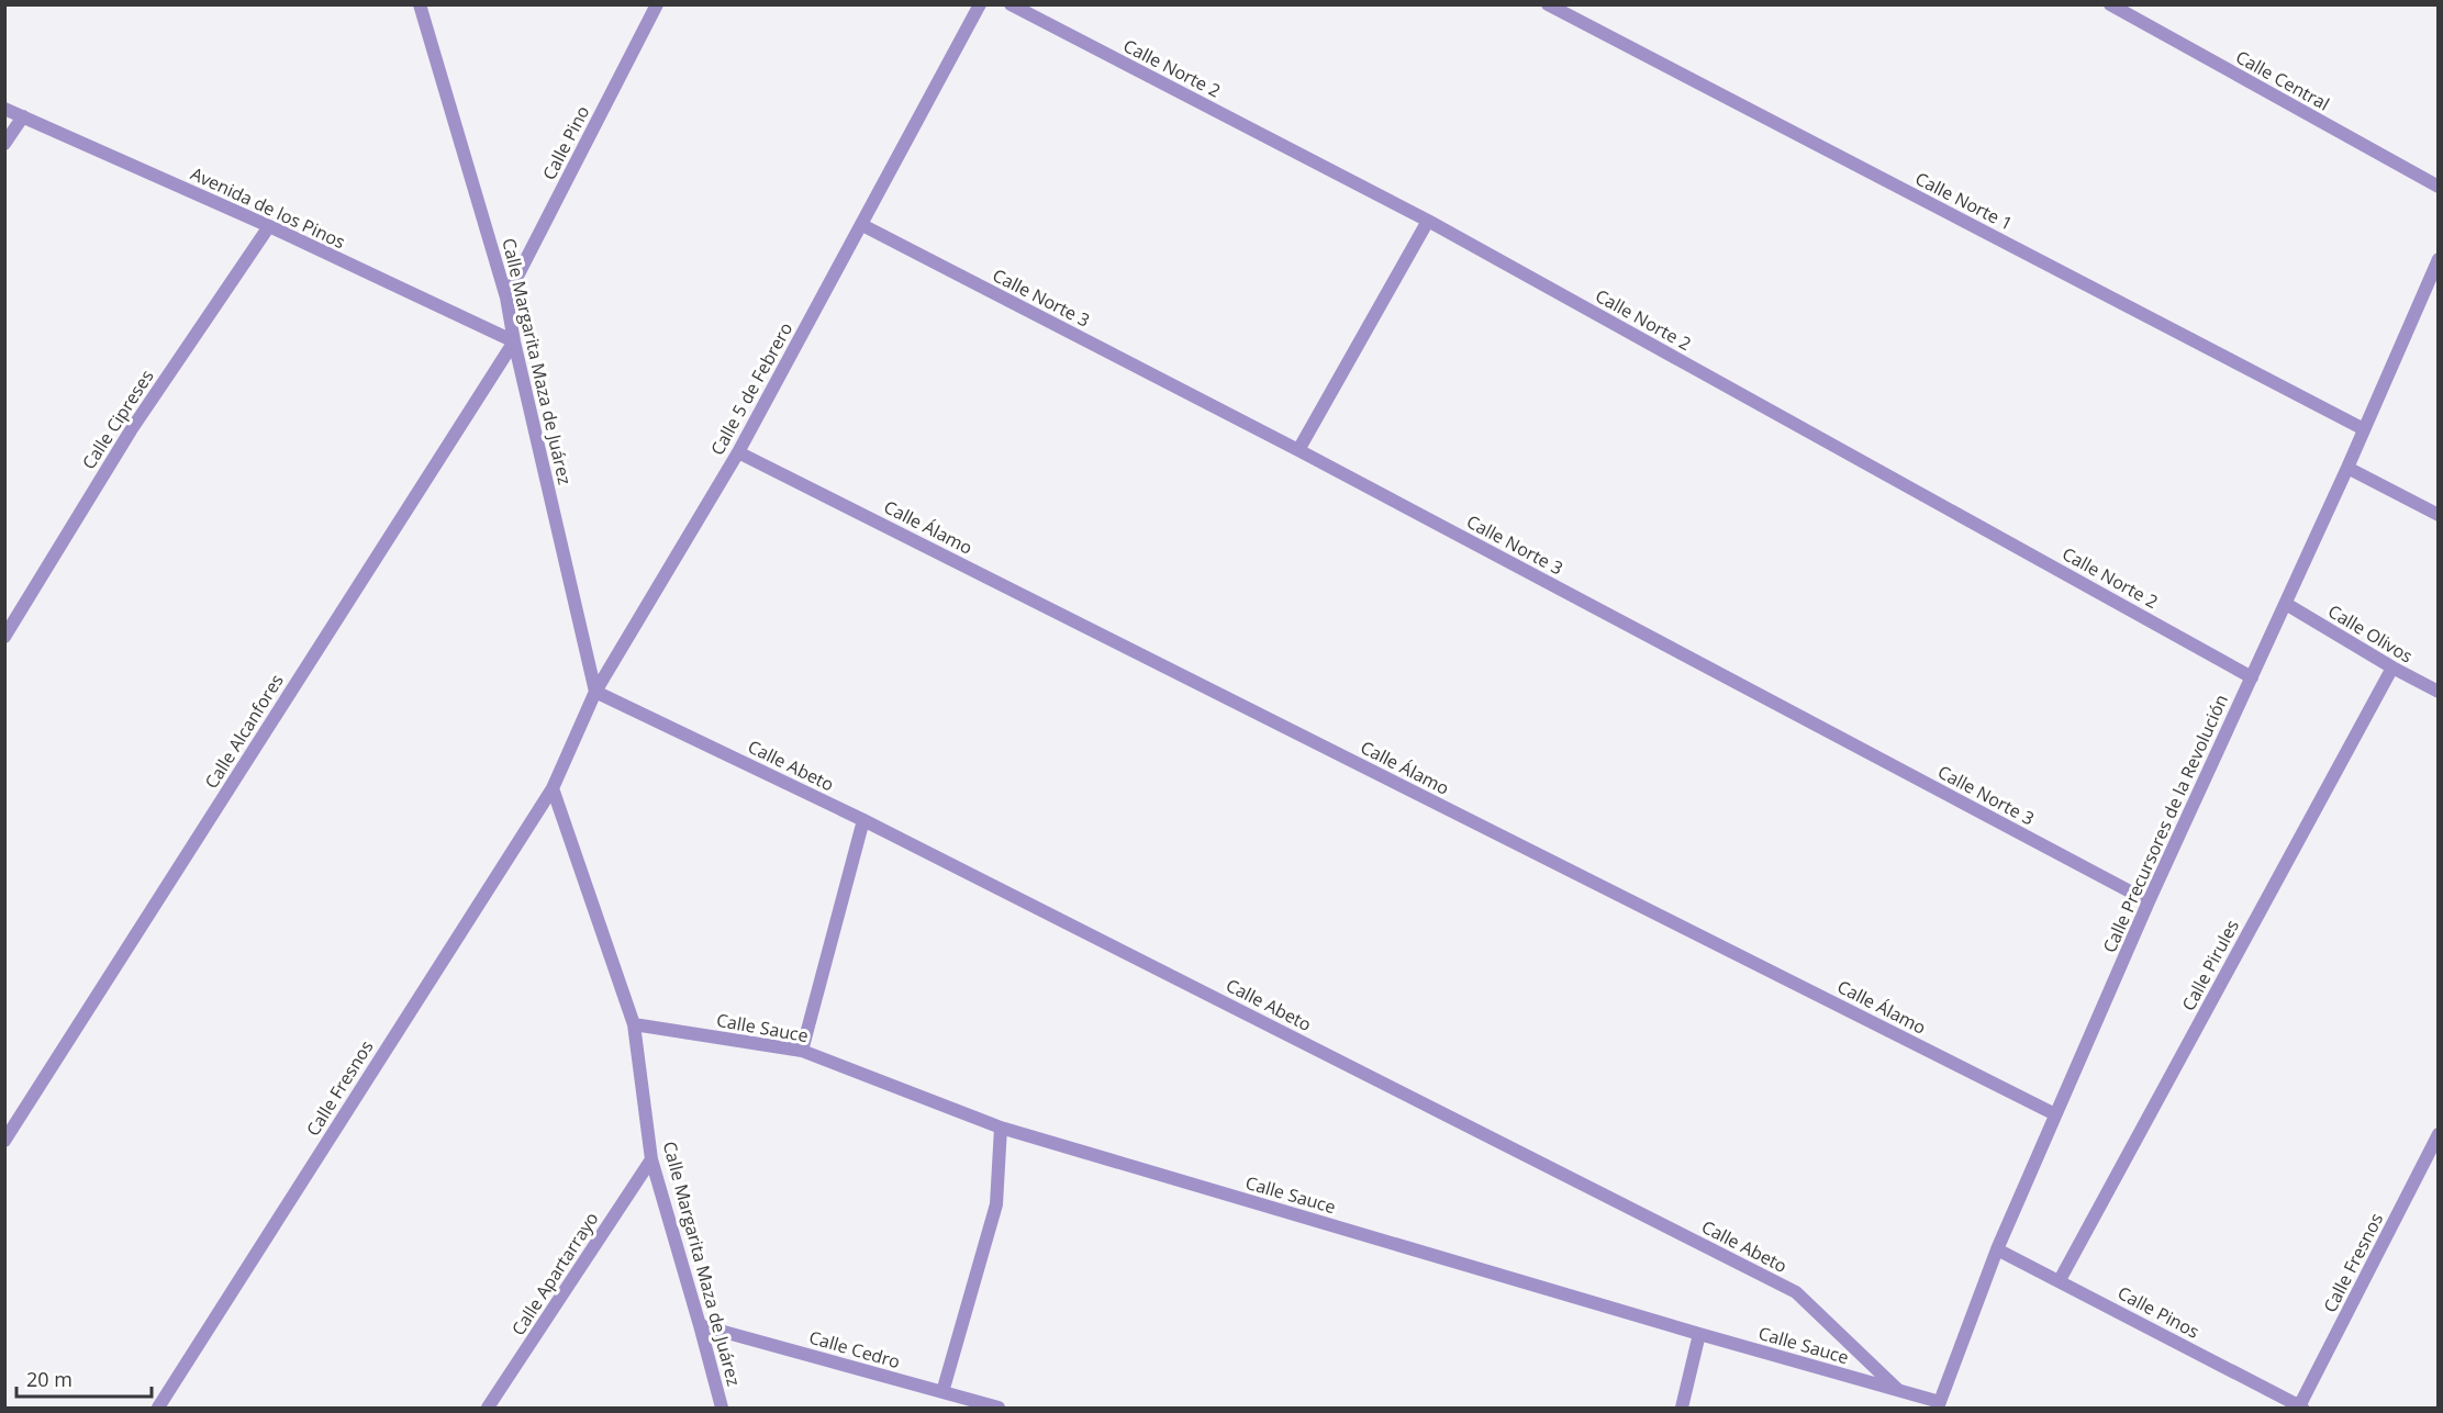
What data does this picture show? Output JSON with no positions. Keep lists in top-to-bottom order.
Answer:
{
  "streets": {
    "street": [
      "Calle Norte 2",
      "Calle Central",
      "Calle Pino",
      "Calle Norte 1",
      "Avenida de los Pinos",
      "Calle Norte 3",
      "Calle Margarita Maza de Juárez",
      "Calle 5 de Febrero",
      "Calle Cipreses",
      "Calle Álamo",
      "Calle Olivos",
      "Calle Alcanfores",
      "Calle Abeto",
      "Calle Precursores de la Revolución",
      "Calle Pirules",
      "Calle Sauce",
      "Calle Fresnos",
      "Calle Apartarrayo",
      "Calle Pinos",
      "Calle Cedro"
    ]
  },
  "crossings": [
    ["Calle Norte 2", "Calle Precursores de la Revolución"],
    ["Calle Pino", "Calle Margarita Maza de Juárez"],
    ["Calle Norte 1", "Calle Precursores de la Revolución"],
    ["Avenida de los Pinos", "Calle Margarita Maza de Juárez"],
    ["Avenida de los Pinos", "Calle Cipreses"],
    ["Avenida de los Pinos", "Calle Alcanfores"],
    ["Calle Norte 3", "Calle 5 de Febrero"],
    ["Calle Norte 3", "Calle Precursores de la Revolución"],
    ["Calle Margarita Maza de Juárez", "Calle 5 de Febrero"],
    ["Calle Margarita Maza de Juárez", "Calle Alcanfores"],
    ["Calle Margarita Maza de Juárez", "Calle Abeto"],
    ["Calle Margarita Maza de Juárez", "Calle Sauce"],
    ["Calle Margarita Maza de Juárez", "Calle Fresnos"],
    ["Calle Margarita Maza de Juárez", "Calle Apartarrayo"],
    ["Calle Margarita Maza de Juárez", "Calle Cedro"],
    ["Calle 5 de Febrero", "Calle Álamo"],
    ["Calle 5 de Febrero", "Calle Abeto"],
    ["Calle 5 de Febrero", "Calle Fresnos"],
    ["Calle Álamo", "Calle Precursores de la Revolución"],
    ["Calle Olivos", "Calle Precursores de la Revolución"],
    ["Calle Olivos", "Calle Pirules"],
    ["Calle Abeto", "Calle Sauce"],
    ["Calle Precursores de la Revolución", "Calle Sauce"],
    ["Calle Precursores de la Revolución", "Calle Pinos"],
    ["Calle Pirules", "Calle Pinos"],
    ["Calle Fresnos", "Calle Pinos"]
  ],
  "scale_bar": "20 m"
}
